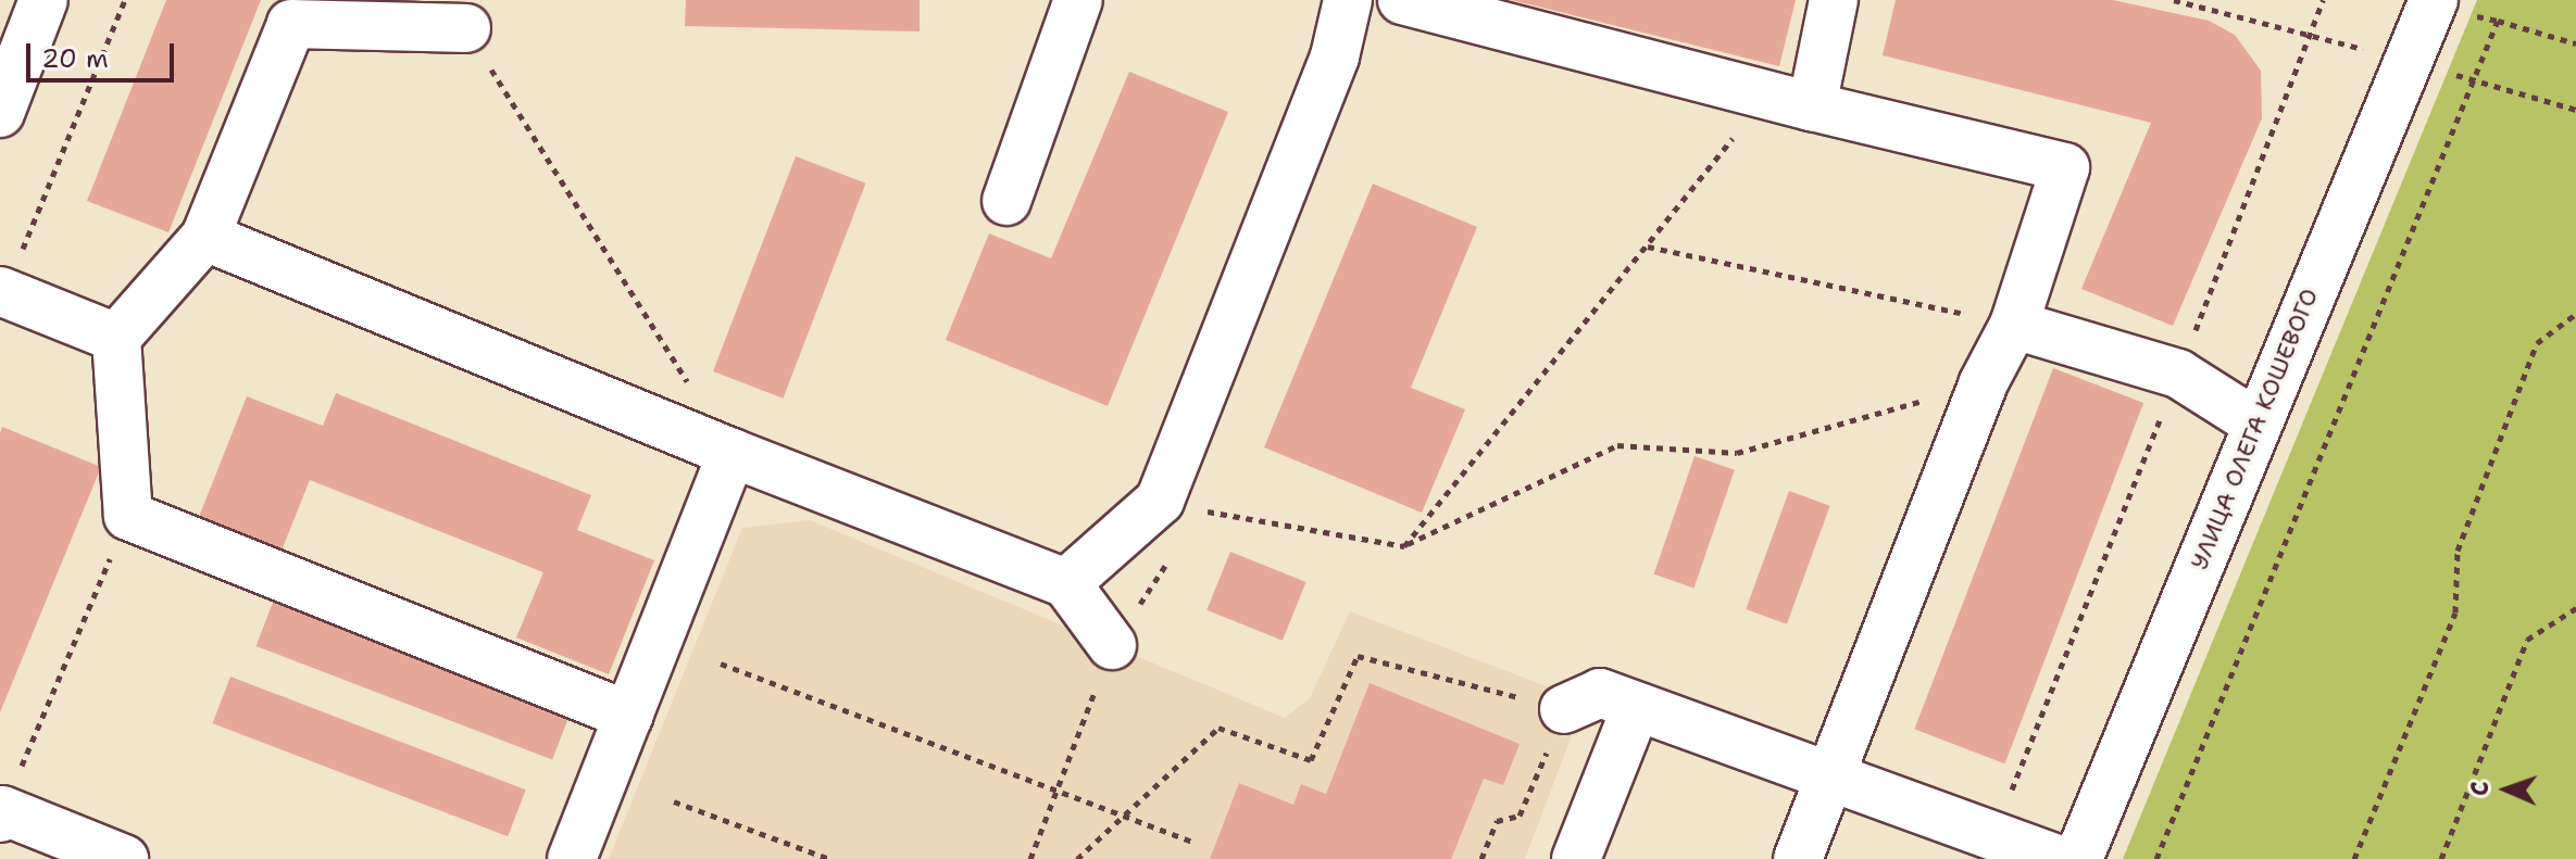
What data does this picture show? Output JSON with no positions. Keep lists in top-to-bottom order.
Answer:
{
  "streets": {
    "street": ["УЛИЦА ОЛЕГА КОШЕВОГО"]
  },
  "scale_bar": "20 m",
  "north": "left"
}
